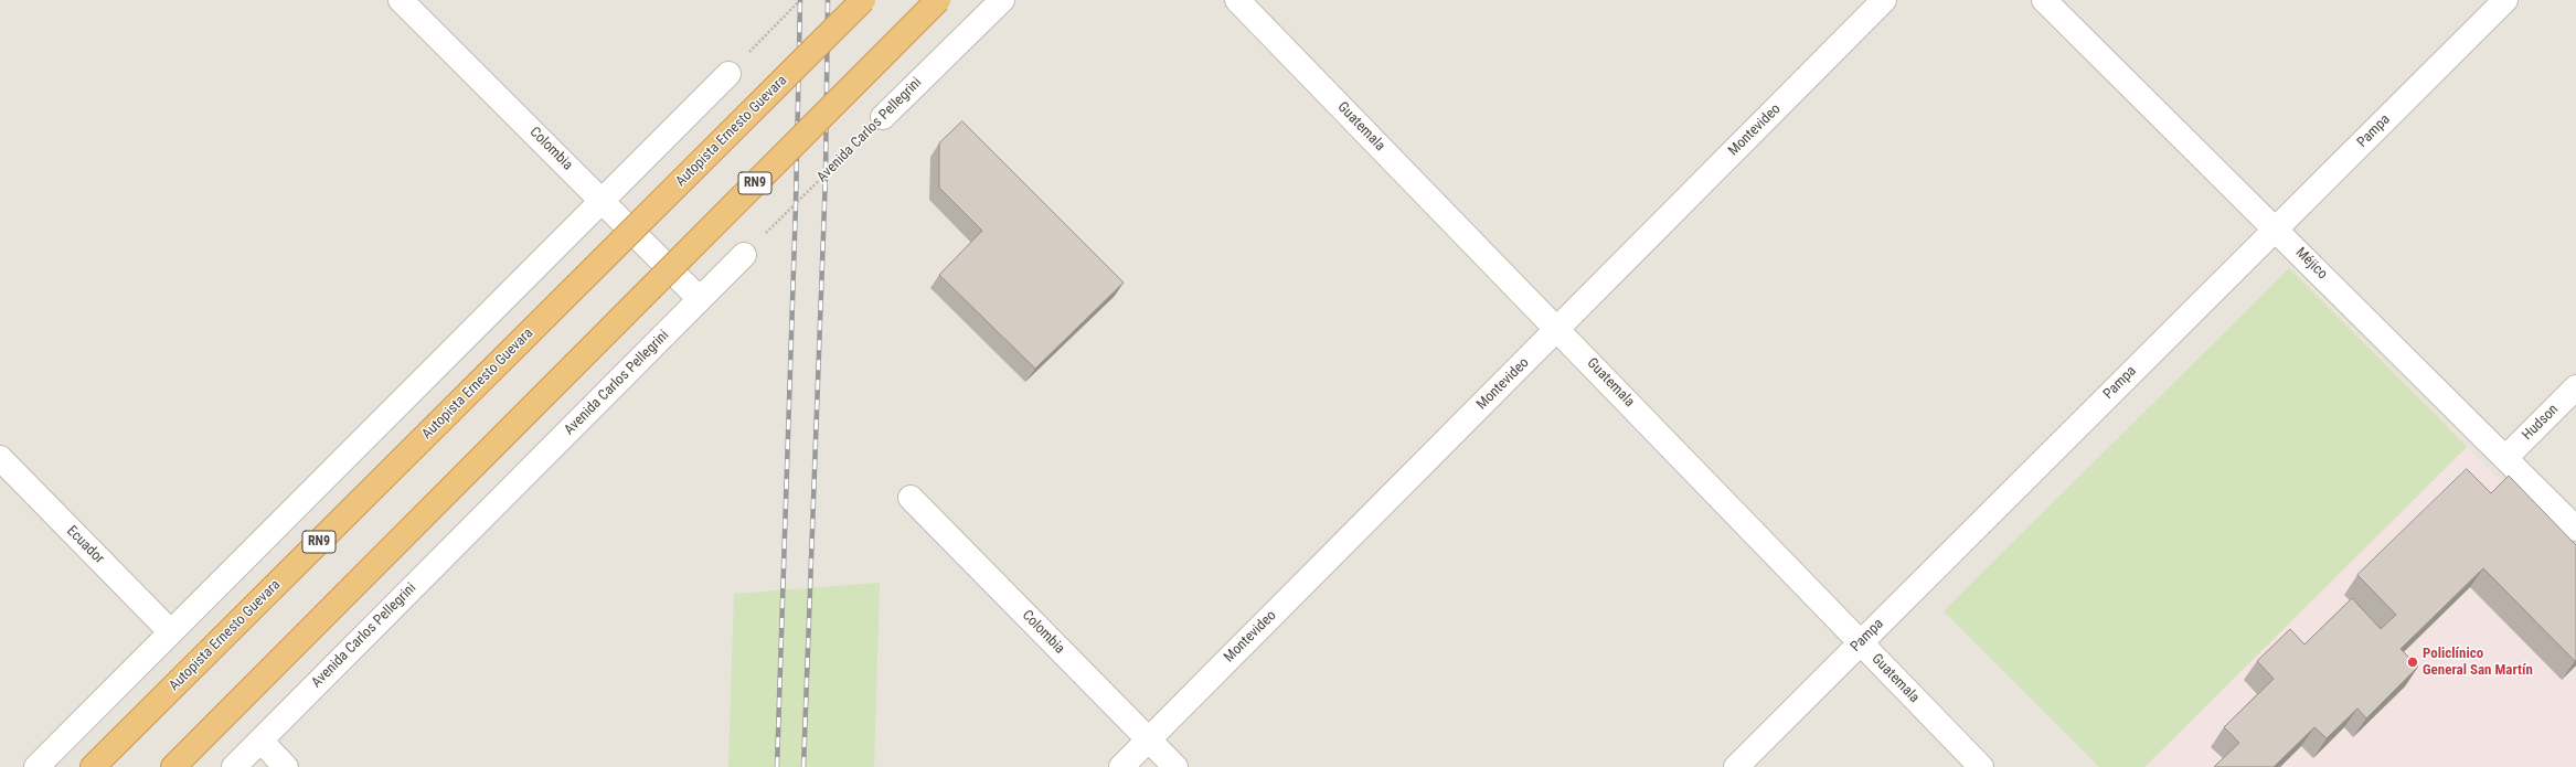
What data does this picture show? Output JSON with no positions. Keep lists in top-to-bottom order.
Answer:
{
  "streets": {
    "highway": ["Autopista Ernesto Guevara", "RN9"],
    "street": [
      "Guatemala",
      "Avenida Carlos Pellegrini",
      "Montevideo",
      "Pampa",
      "Colombia",
      "Méjico",
      "Hudson",
      "Ecuador"
    ]
  },
  "crossings": [
    ["Guatemala", "Montevideo"],
    ["Guatemala", "Pampa"],
    ["Avenida Carlos Pellegrini", "Colombia"],
    ["Montevideo", "Colombia"],
    ["Pampa", "Méjico"],
    ["Méjico", "Hudson"]
  ],
  "places": ["Policlínico General San Martín"]
}
